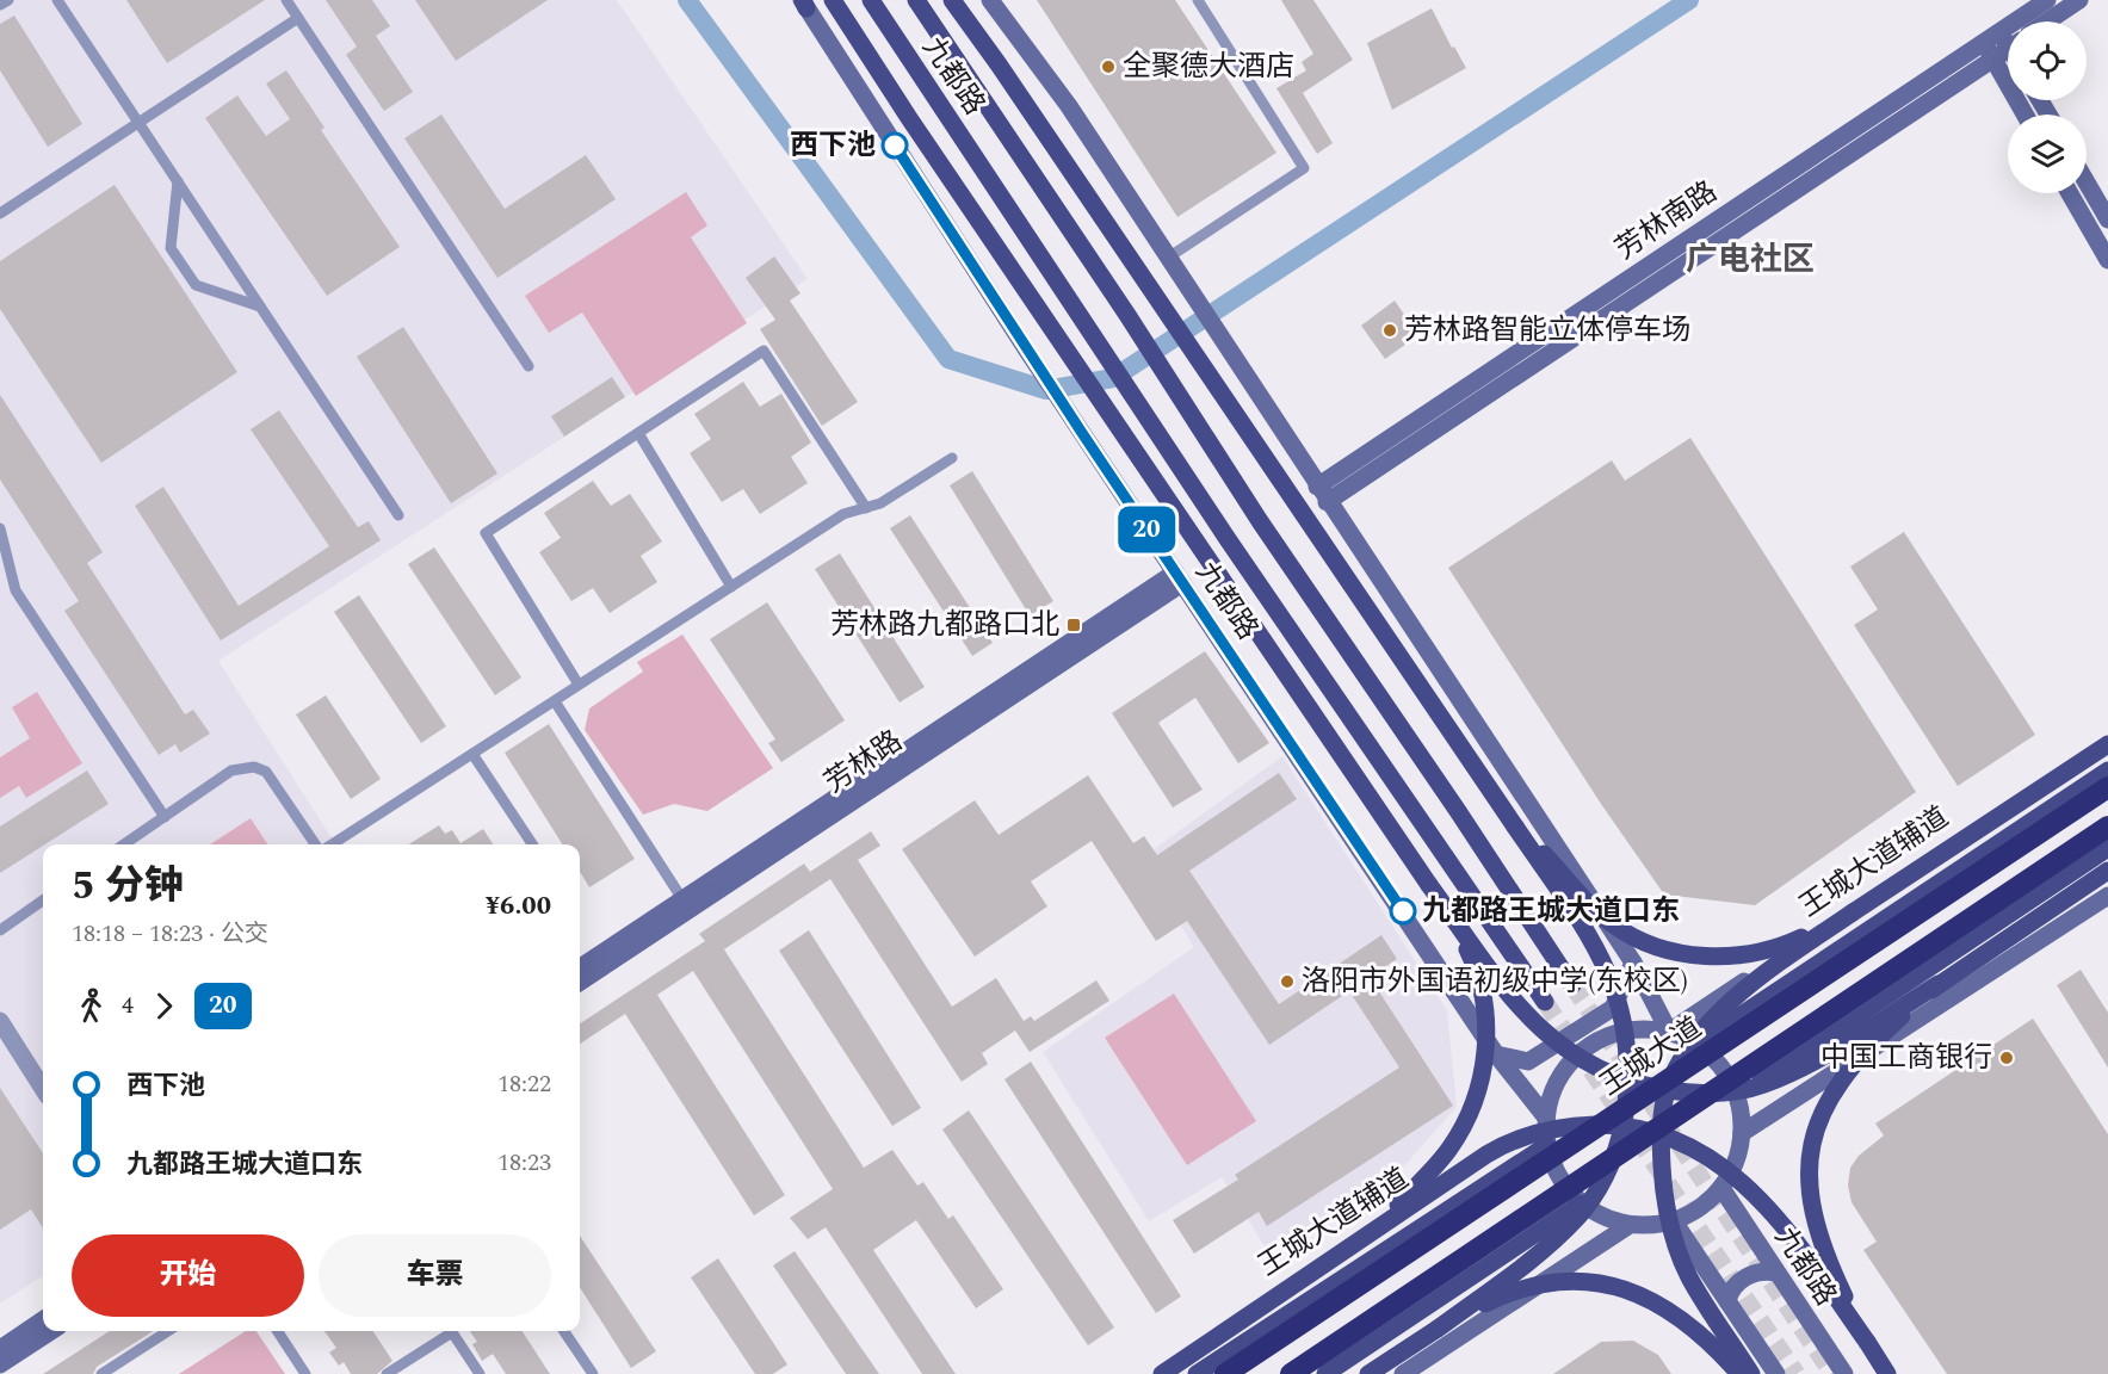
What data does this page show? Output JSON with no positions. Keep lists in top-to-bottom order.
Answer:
{
  "streets": {
    "highway": ["王城大道"],
    "main road": [
      "九都路",
      "芳林南路",
      "芳林路",
      "王城大道辅道"
    ]
  },
  "crossings": [
    ["九都路", "芳林路"],
    ["九都路", "王城大道辅道"],
    ["九都路", "王城大道"],
    ["王城大道辅道", "王城大道"]
  ],
  "districts": ["广电社区"],
  "places": {
    "other": [
      "全聚德大酒店",
      "西下池",
      "芳林路智能立体停车场",
      "九都路王城大道口东",
      "洛阳市外国语初级中学(东校区)",
      "中国工商银行"
    ],
    "transit": ["芳林路九都路口北"]
  },
  "lines": ["bus line 20"],
  "page": {
    "on_map": "20",
    "heading": ["5 分钟", "18:18 – 18:23 · 公交", "¥6.00"],
    "legs": ["4", "20"],
    "list": [
      {
        "name": "西下池",
        "value": "18:22"
      },
      {
        "name": "九都路王城大道口东",
        "value": "18:23"
      }
    ],
    "buttons": ["开始", "车票"]
  }
}
